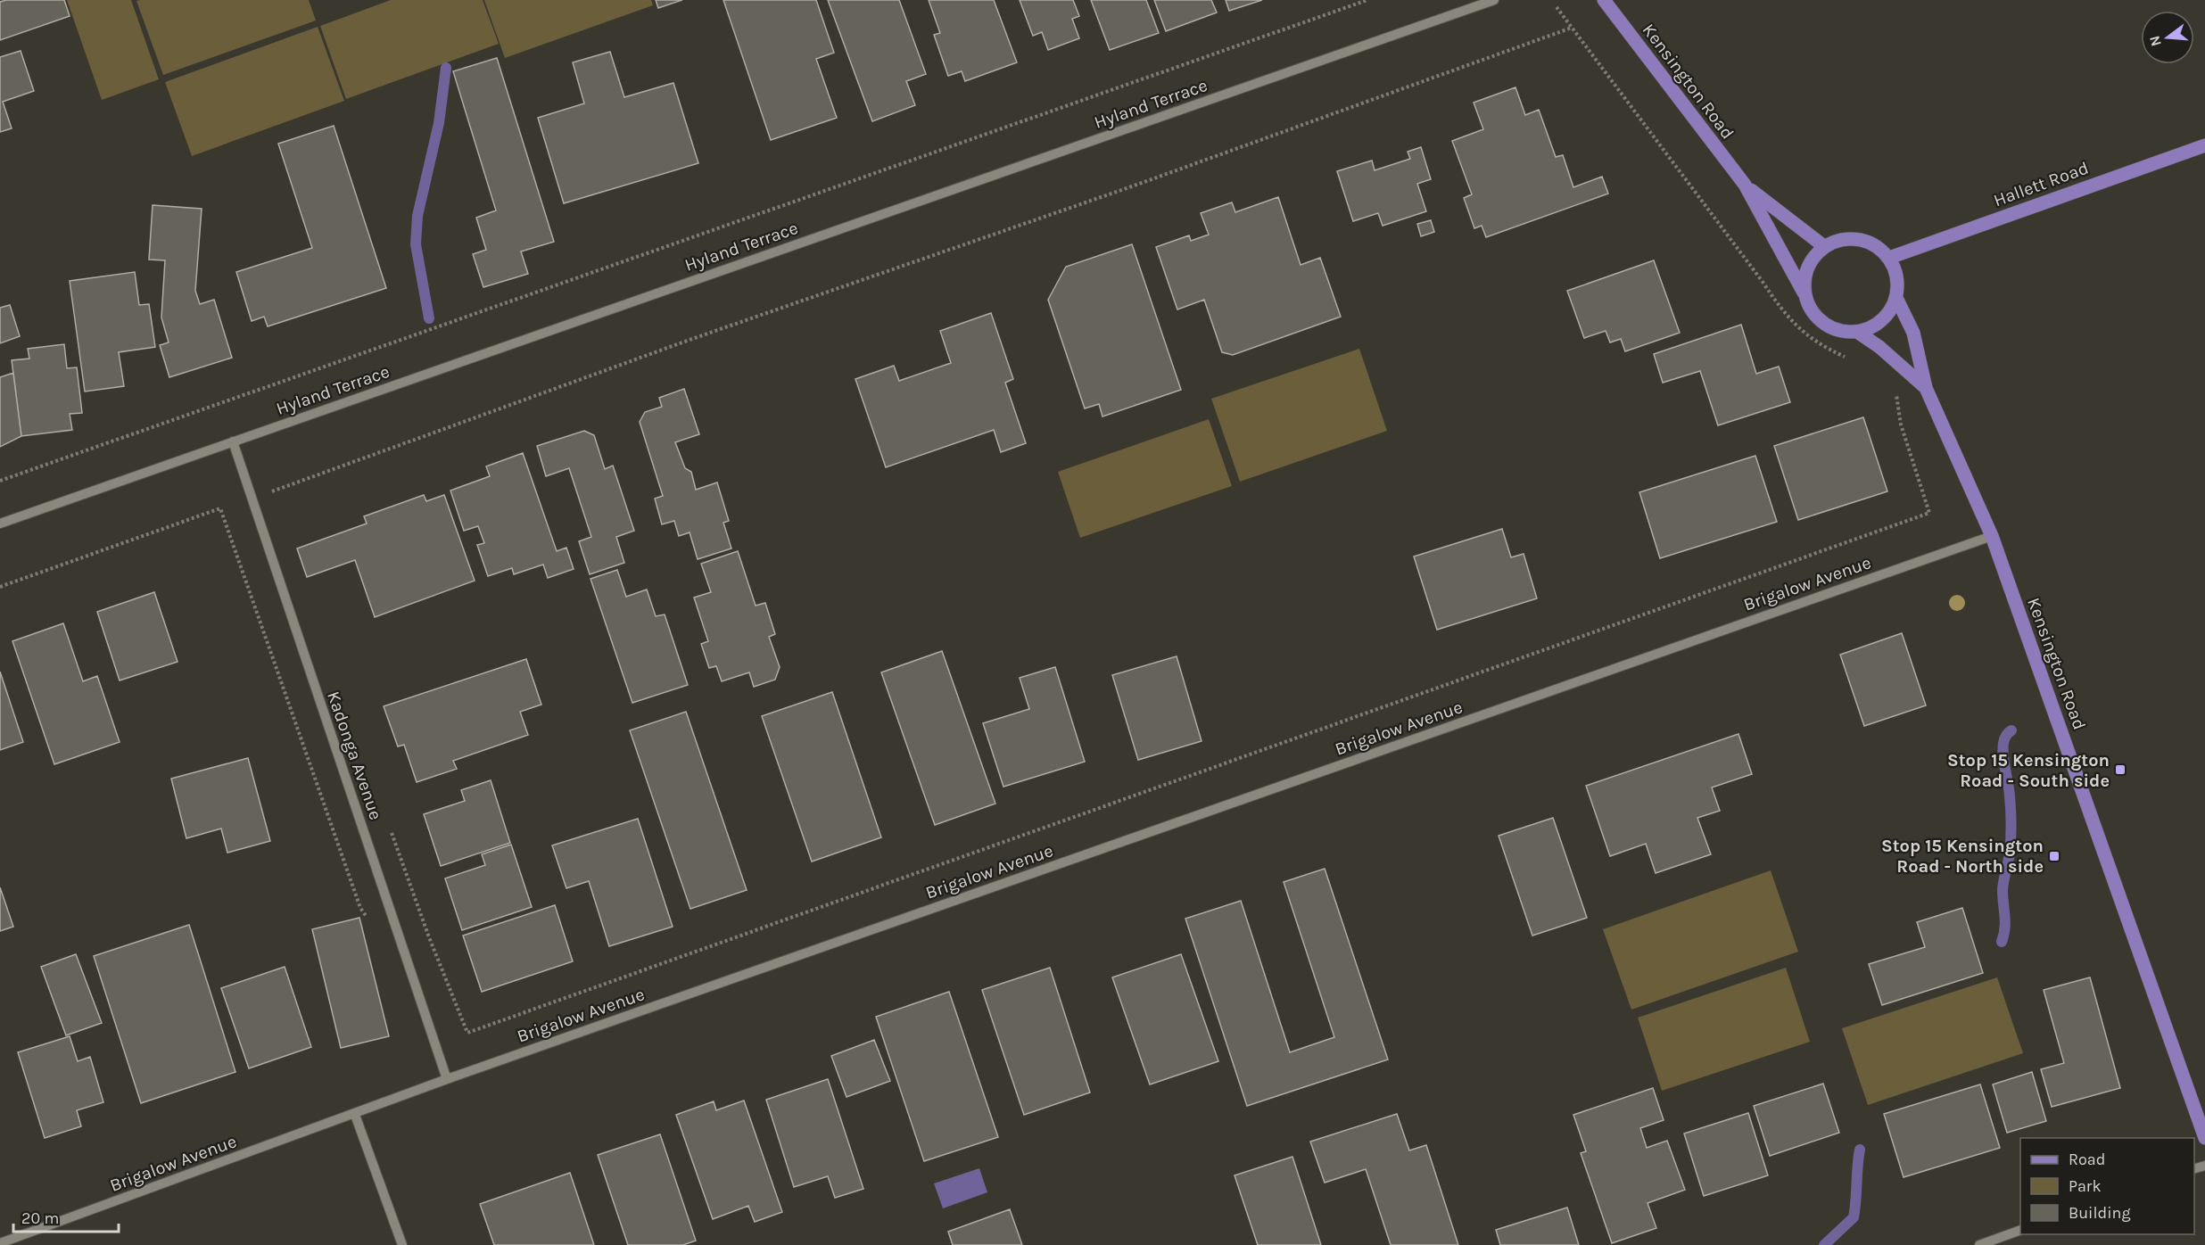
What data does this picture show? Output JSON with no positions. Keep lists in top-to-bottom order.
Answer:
{
  "streets": {
    "main road": ["Kensington Road", "Hallett Road"],
    "street": ["Hyland Terrace", "Brigalow Avenue", "Kadonga Avenue"]
  },
  "crossings": [
    ["Kensington Road", "Hallett Road"],
    ["Kensington Road", "Brigalow Avenue"],
    ["Hyland Terrace", "Kadonga Avenue"],
    ["Brigalow Avenue", "Kadonga Avenue"]
  ],
  "places": {
    "transit": ["Stop 15 Kensington Road - South side", "Stop 15 Kensington Road - North side"]
  },
  "legend": ["Road", "Park", "Building"],
  "scale_bar": "20 m",
  "north": "left"
}
